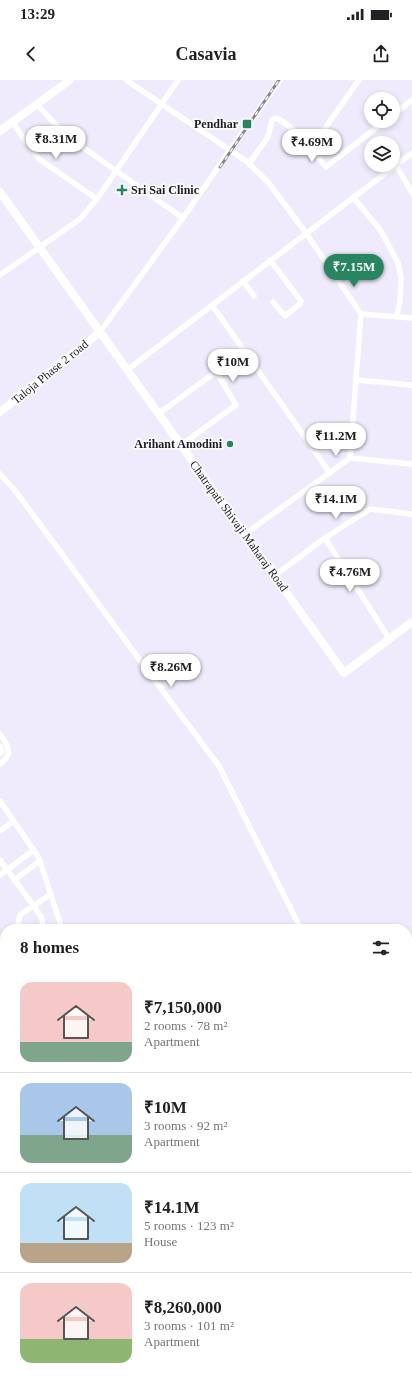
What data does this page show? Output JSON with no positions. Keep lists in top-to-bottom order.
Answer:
{
  "streets": {
    "street": ["Taloja Phase 2 road", "Chatrapati Shivaji Maharaj Road"]
  },
  "crossings": [
    ["Taloja Phase 2 road", "Chatrapati Shivaji Maharaj Road"]
  ],
  "places": {
    "transit": ["Pendhar"],
    "health": ["Sri Sai Clinic"],
    "other": ["Arihant Amodini"]
  },
  "page": {
    "status": "13:29",
    "header": "Casavia",
    "price": [
      "₹8.31M",
      "₹4.69M",
      "₹7.15M",
      "₹10M",
      "₹11.2M",
      "₹14.1M",
      "₹4.76M",
      "₹8.26M"
    ],
    "heading": "8 homes",
    "list": [
      {
        "name": "₹7,150,000",
        "note": "2 rooms · 78 m² · Apartment"
      },
      {
        "name": "₹10M",
        "note": "3 rooms · 92 m² · Apartment"
      },
      {
        "name": "₹14.1M",
        "note": "5 rooms · 123 m² · House"
      },
      {
        "name": "₹8,260,000",
        "note": "3 rooms · 101 m² · Apartment"
      }
    ]
  }
}
